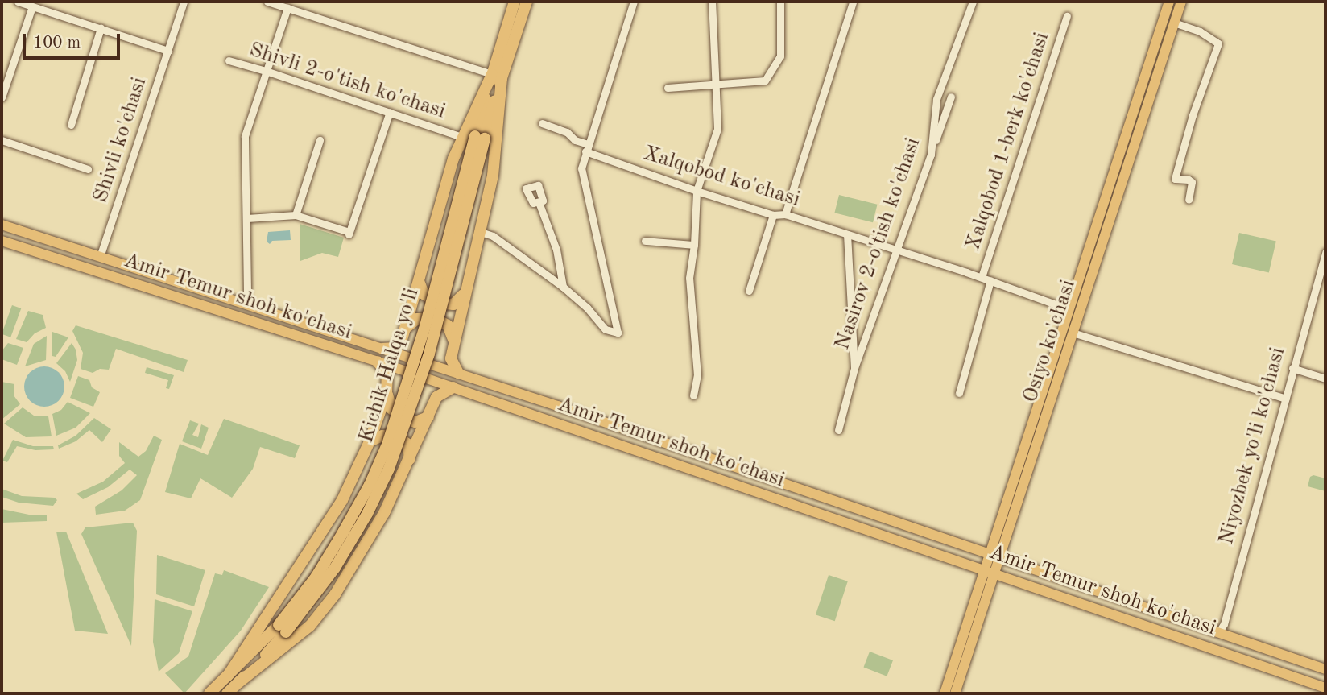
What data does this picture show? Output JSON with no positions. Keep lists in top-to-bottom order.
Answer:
{
  "streets": {
    "highway": ["Kichik Halqa yo'li"],
    "main road": ["Amir Temur shoh ko'chasi", "Osiyo ko'chasi", "Niyozbek yo'li ko'chasi"],
    "street": [
      "Shivli 2-o'tish ko'chasi",
      "Shivli ko'chasi",
      "Xalqobod 1-berk ko'chasi",
      "Xalqobod ko'chasi",
      "Nasirov 2-o'tish ko'chasi"
    ]
  },
  "crossings": [
    ["Shivli ko'chasi", "Amir Temur shoh ko'chasi"],
    ["Xalqobod 1-berk ko'chasi", "Xalqobod ko'chasi"],
    ["Xalqobod ko'chasi", "Nasirov 2-o'tish ko'chasi"],
    ["Xalqobod ko'chasi", "Osiyo ko'chasi"],
    ["Amir Temur shoh ko'chasi", "Osiyo ko'chasi"],
    ["Amir Temur shoh ko'chasi", "Niyozbek yo'li ko'chasi"]
  ],
  "scale_bar": "100 m"
}
